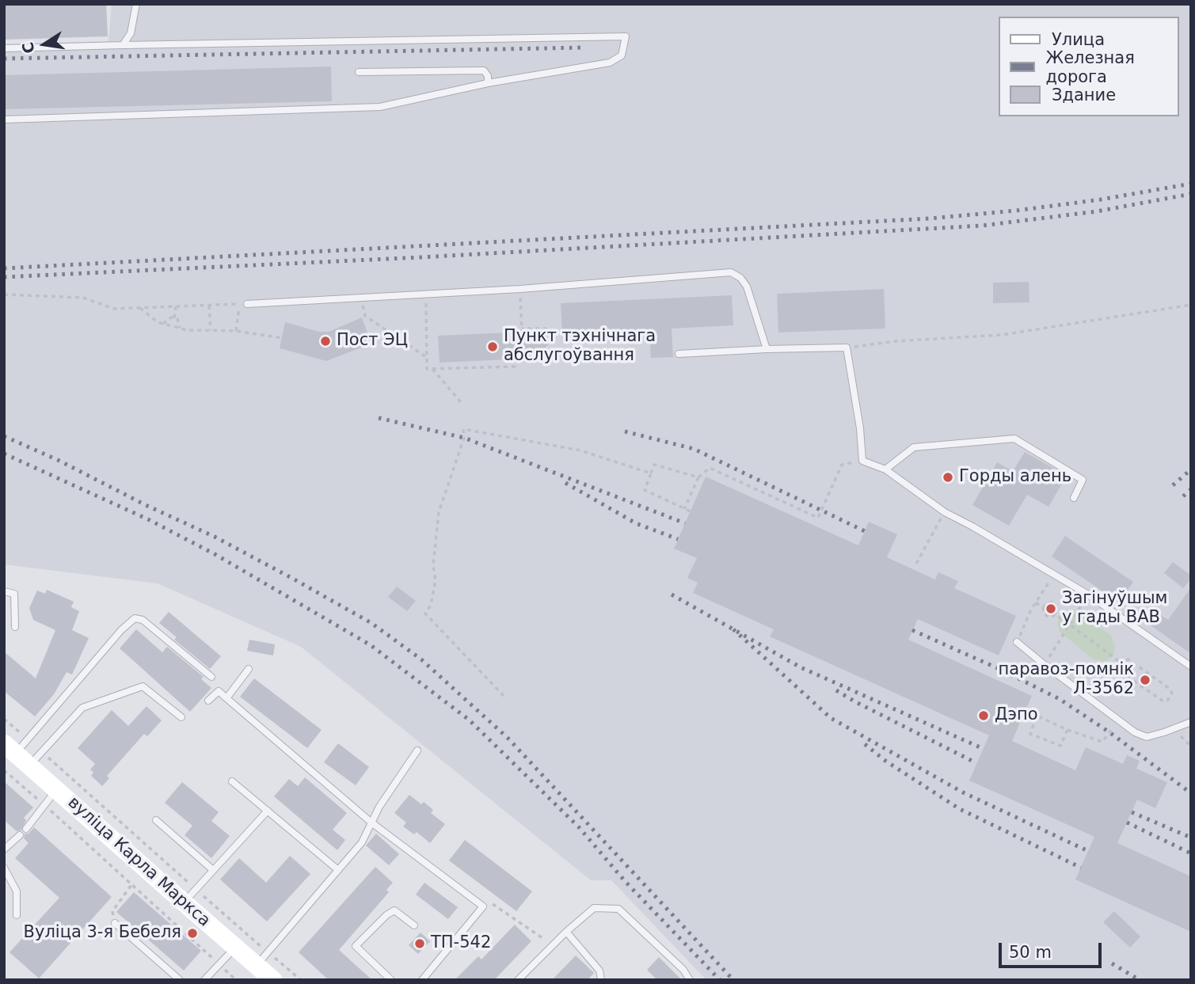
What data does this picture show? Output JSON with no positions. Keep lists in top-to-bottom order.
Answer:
{
  "streets": {
    "main road": ["вуліца Карла Маркса"]
  },
  "places": [
    "Пост ЭЦ",
    "Пункт тэхнічнага абслугоўвання",
    "Горды алень",
    "Загінуўшым у гады ВАВ",
    "паравоз-помнік Л-3562",
    "Дэпо",
    "Вуліца 3-я Бебеля",
    "ТП-542"
  ],
  "legend": ["Улица", "Железная дорога", "Здание"],
  "scale_bar": "50 m",
  "north": "left"
}
